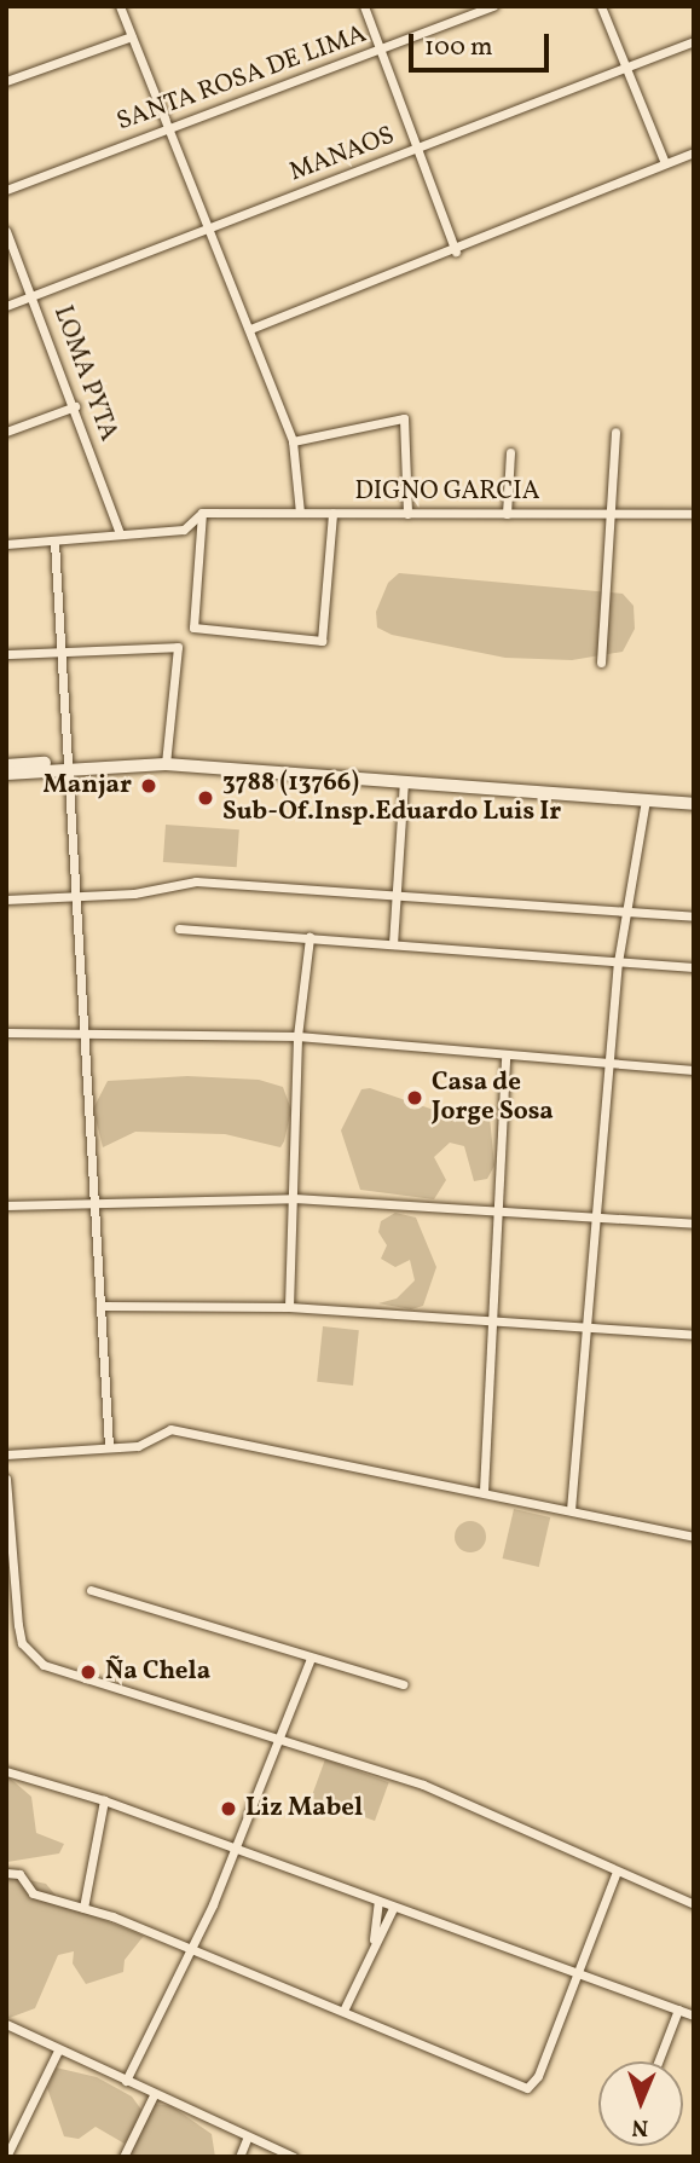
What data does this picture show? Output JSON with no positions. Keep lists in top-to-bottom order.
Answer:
{
  "streets": {
    "street": [
      "SANTA ROSA DE LIMA",
      "MANAOS",
      "LOMA PYTA",
      "DIGNO GARCIA"
    ]
  },
  "crossings": [
    ["MANAOS", "LOMA PYTA"]
  ],
  "places": [
    "Manjar",
    "3788 (13766) Sub-Of.Insp.Eduardo Luis Ir",
    "Casa de Jorge Sosa",
    "Ña Chela",
    "Liz Mabel"
  ],
  "scale_bar": "100 m",
  "north": "bottom"
}
